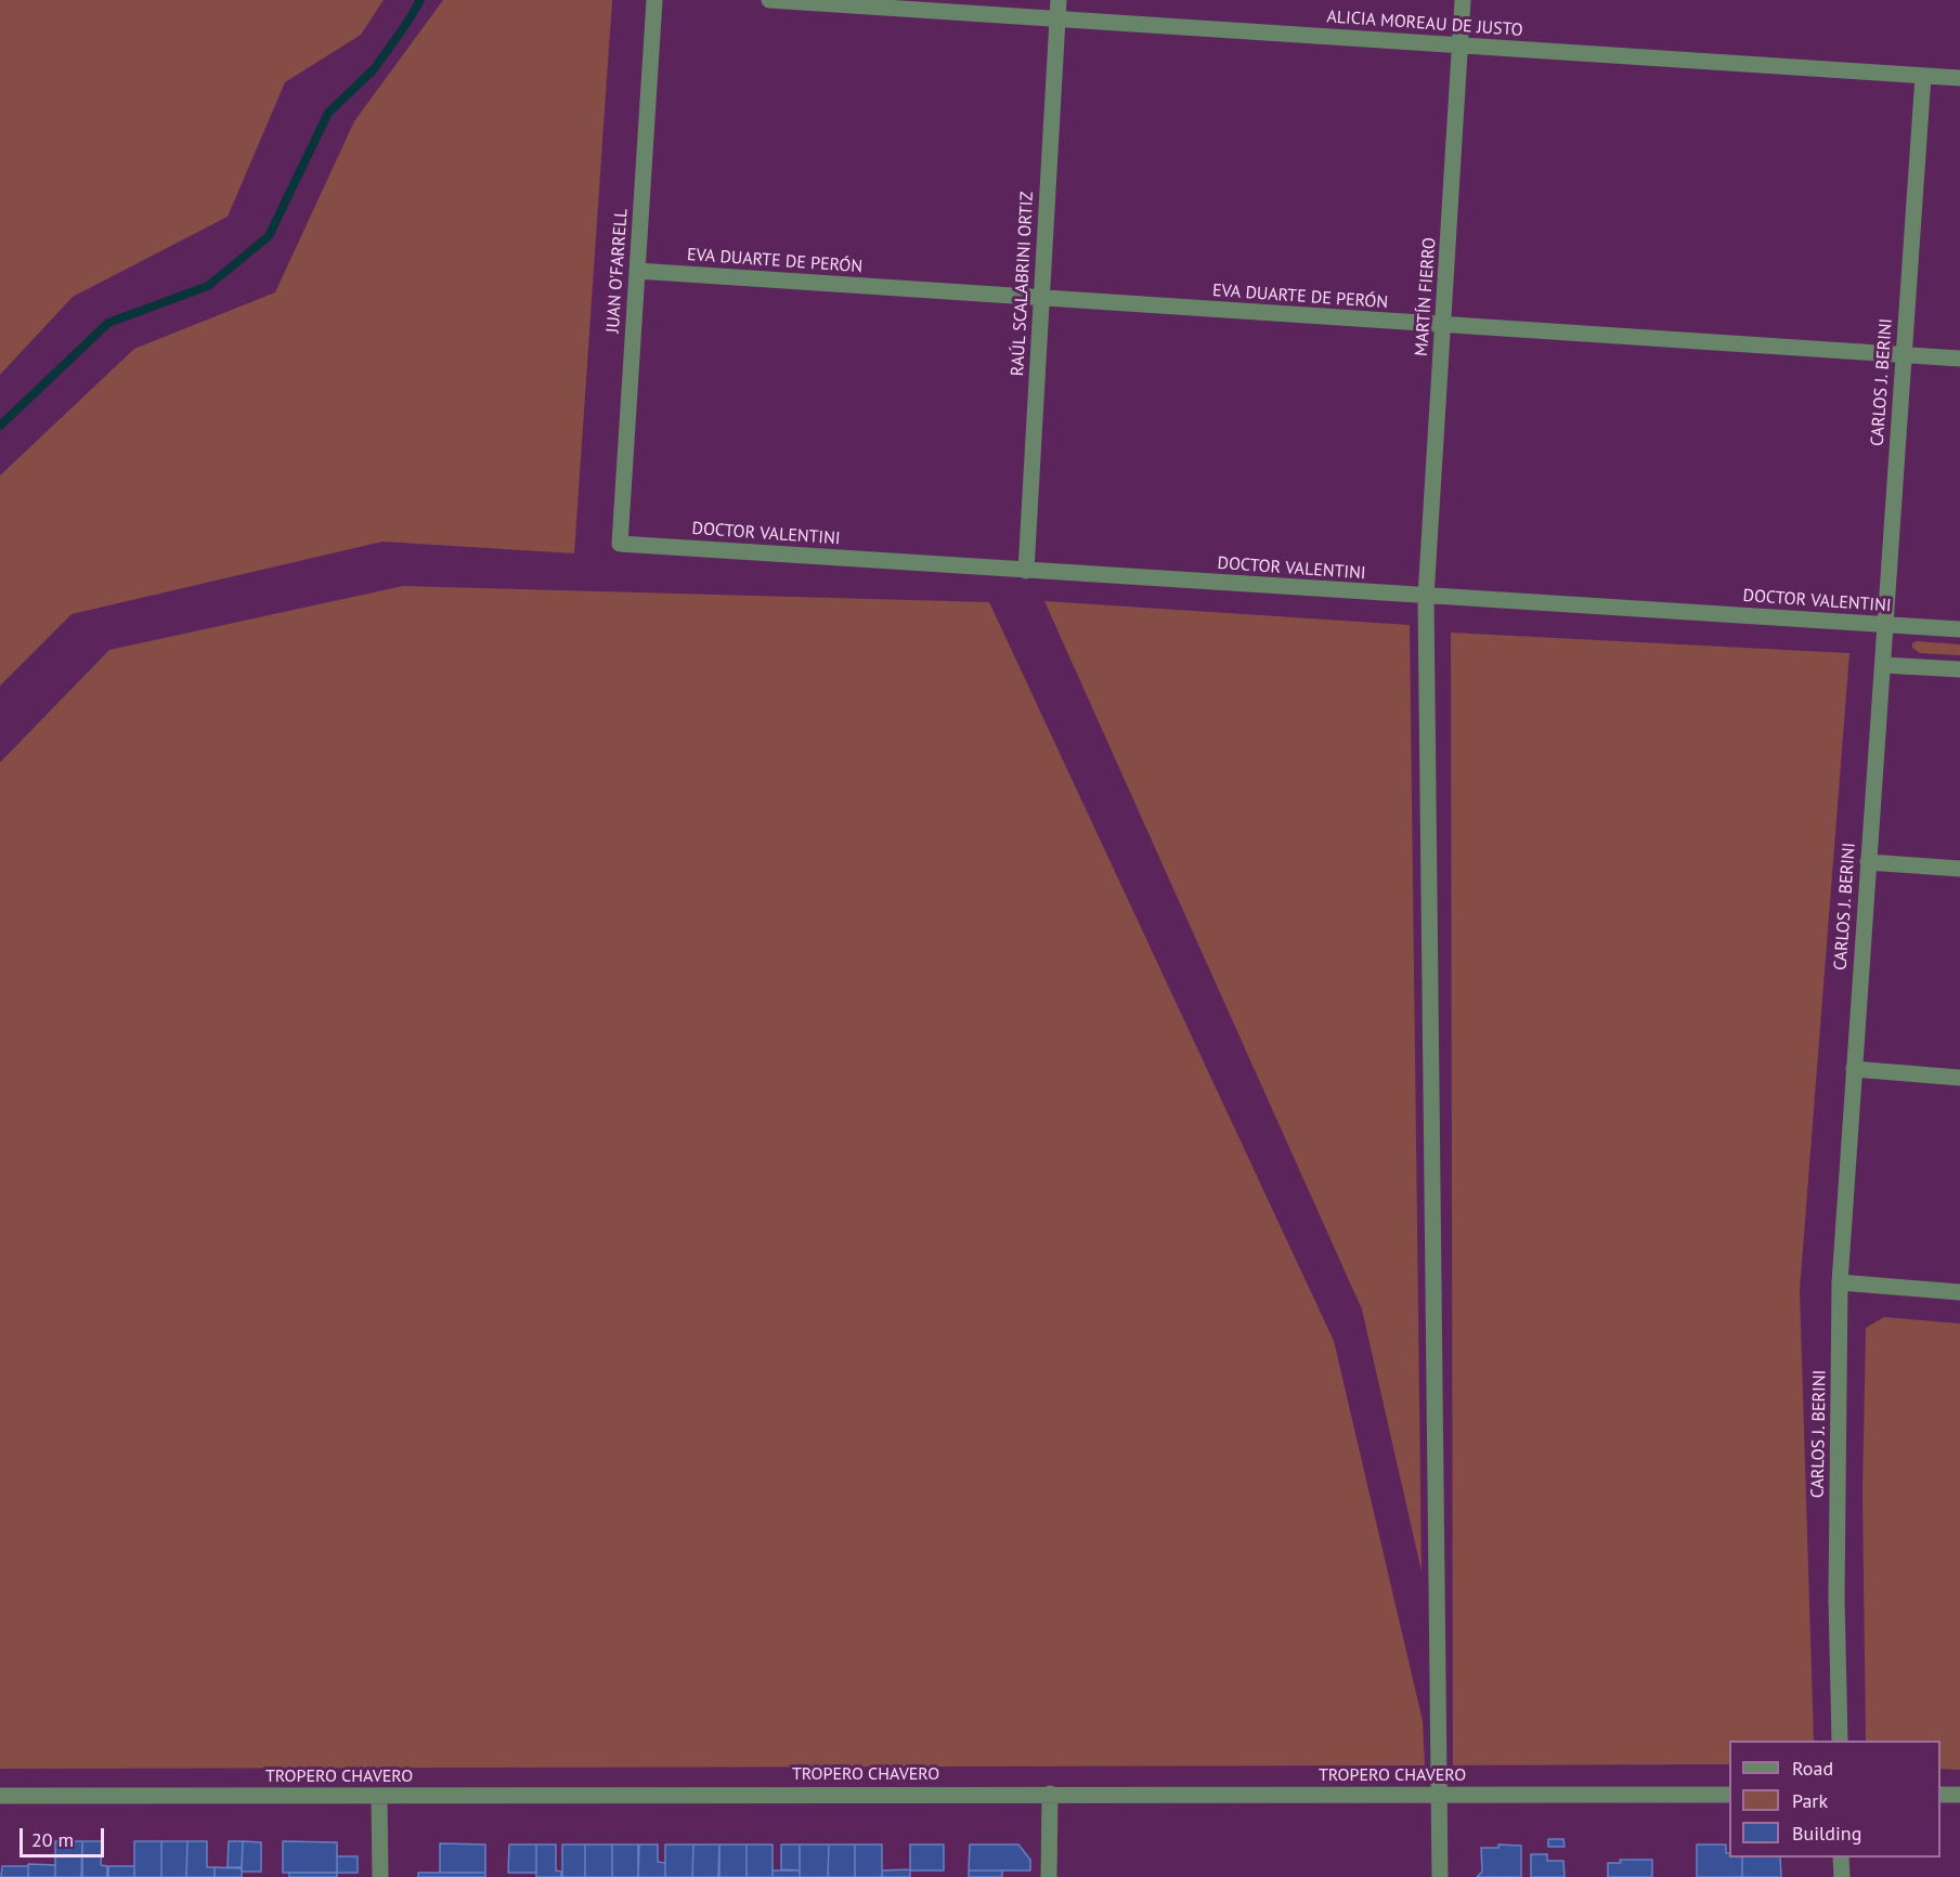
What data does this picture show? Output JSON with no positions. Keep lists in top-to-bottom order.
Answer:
{
  "streets": {
    "street": [
      "ALICIA MOREAU DE JUSTO",
      "EVA DUARTE DE PERÓN",
      "JUAN O'FARRELL",
      "RAÚL SCALABRINI ORTIZ",
      "MARTÍN FIERRO",
      "CARLOS J. BERINI",
      "DOCTOR VALENTINI",
      "TROPERO CHAVERO"
    ]
  },
  "crossings": [
    ["ALICIA MOREAU DE JUSTO", "RAÚL SCALABRINI ORTIZ"],
    ["ALICIA MOREAU DE JUSTO", "MARTÍN FIERRO"],
    ["ALICIA MOREAU DE JUSTO", "CARLOS J. BERINI"],
    ["EVA DUARTE DE PERÓN", "JUAN O'FARRELL"],
    ["EVA DUARTE DE PERÓN", "RAÚL SCALABRINI ORTIZ"],
    ["EVA DUARTE DE PERÓN", "MARTÍN FIERRO"],
    ["EVA DUARTE DE PERÓN", "CARLOS J. BERINI"],
    ["JUAN O'FARRELL", "DOCTOR VALENTINI"],
    ["RAÚL SCALABRINI ORTIZ", "DOCTOR VALENTINI"],
    ["MARTÍN FIERRO", "DOCTOR VALENTINI"],
    ["MARTÍN FIERRO", "TROPERO CHAVERO"],
    ["CARLOS J. BERINI", "DOCTOR VALENTINI"]
  ],
  "legend": ["Road", "Park", "Building"],
  "scale_bar": "20 m"
}
